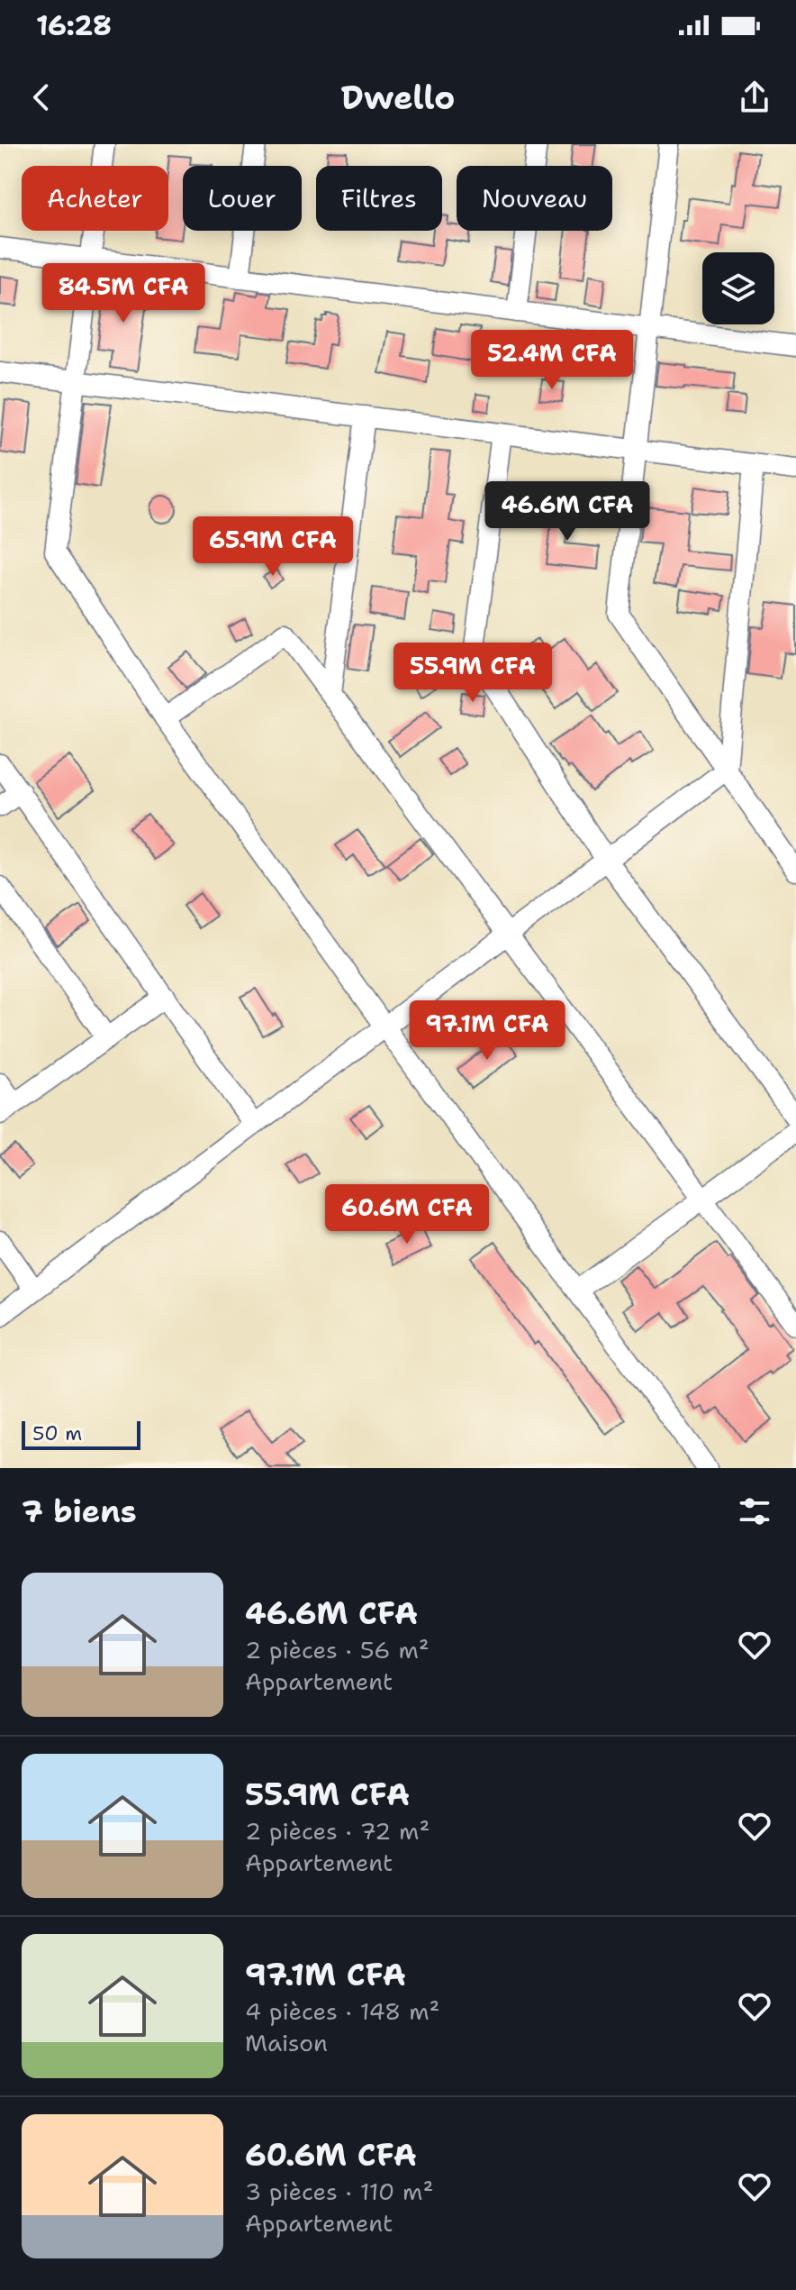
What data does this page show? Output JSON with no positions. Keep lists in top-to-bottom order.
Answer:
{
  "scale_bar": "50 m",
  "page": {
    "status": "16:28",
    "header": "Dwello",
    "chip": [
      "Acheter",
      "Louer",
      "Filtres",
      "Nouveau"
    ],
    "price": [
      "84.5M CFA",
      "52.4M CFA",
      "46.6M CFA",
      "65.9M CFA",
      "55.9M CFA",
      "97.1M CFA",
      "60.6M CFA"
    ],
    "scale": "50 m",
    "heading": "7 biens",
    "list": [
      {
        "name": "46.6M CFA",
        "note": "2 pièces · 56 m² · Appartement"
      },
      {
        "name": "55.9M CFA",
        "note": "2 pièces · 72 m² · Appartement"
      },
      {
        "name": "97.1M CFA",
        "note": "4 pièces · 148 m² · Maison"
      },
      {
        "name": "60.6M CFA",
        "note": "3 pièces · 110 m² · Appartement"
      }
    ]
  }
}
